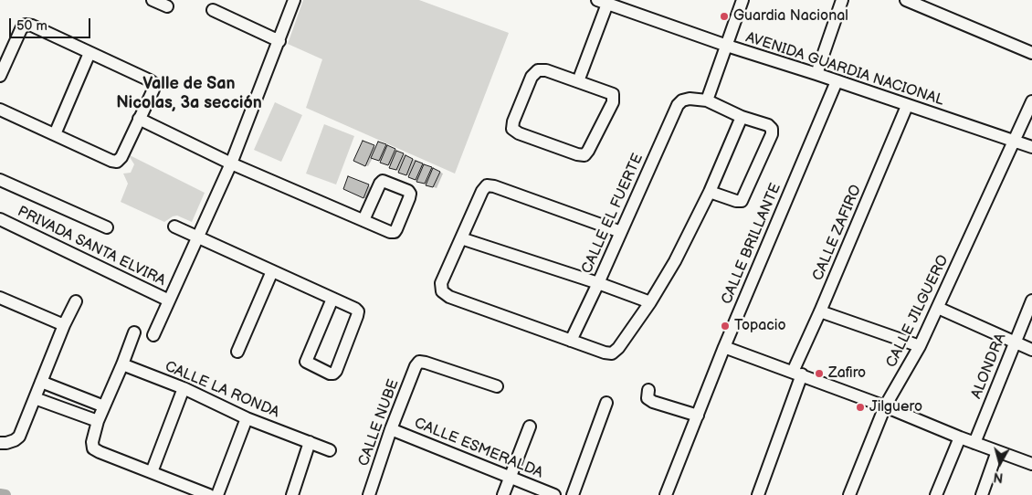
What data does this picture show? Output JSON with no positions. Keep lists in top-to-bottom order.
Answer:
{
  "streets": {
    "street": [
      "AVENIDA GUARDIA NACIONAL",
      "CALLE EL FUERTE",
      "CALLE ZAFIRO",
      "CALLE BRILLANTE",
      "PRIVADA SANTA ELVIRA",
      "CALLE JILGUERO",
      "ALONDRA",
      "CALLE LA RONDA",
      "CALLE NUBE",
      "CALLE ESMERALDA"
    ]
  },
  "crossings": [
    ["AVENIDA GUARDIA NACIONAL", "CALLE ZAFIRO"],
    ["AVENIDA GUARDIA NACIONAL", "CALLE BRILLANTE"],
    ["AVENIDA GUARDIA NACIONAL", "CALLE JILGUERO"],
    ["CALLE NUBE", "CALLE ESMERALDA"]
  ],
  "districts": ["Valle de San Nicolas, 3a sección"],
  "places": [
    "Guardia Nacional",
    "Topacio",
    "Zafiro",
    "Jilguero"
  ],
  "scale_bar": "50 m",
  "north": "bottom"
}
